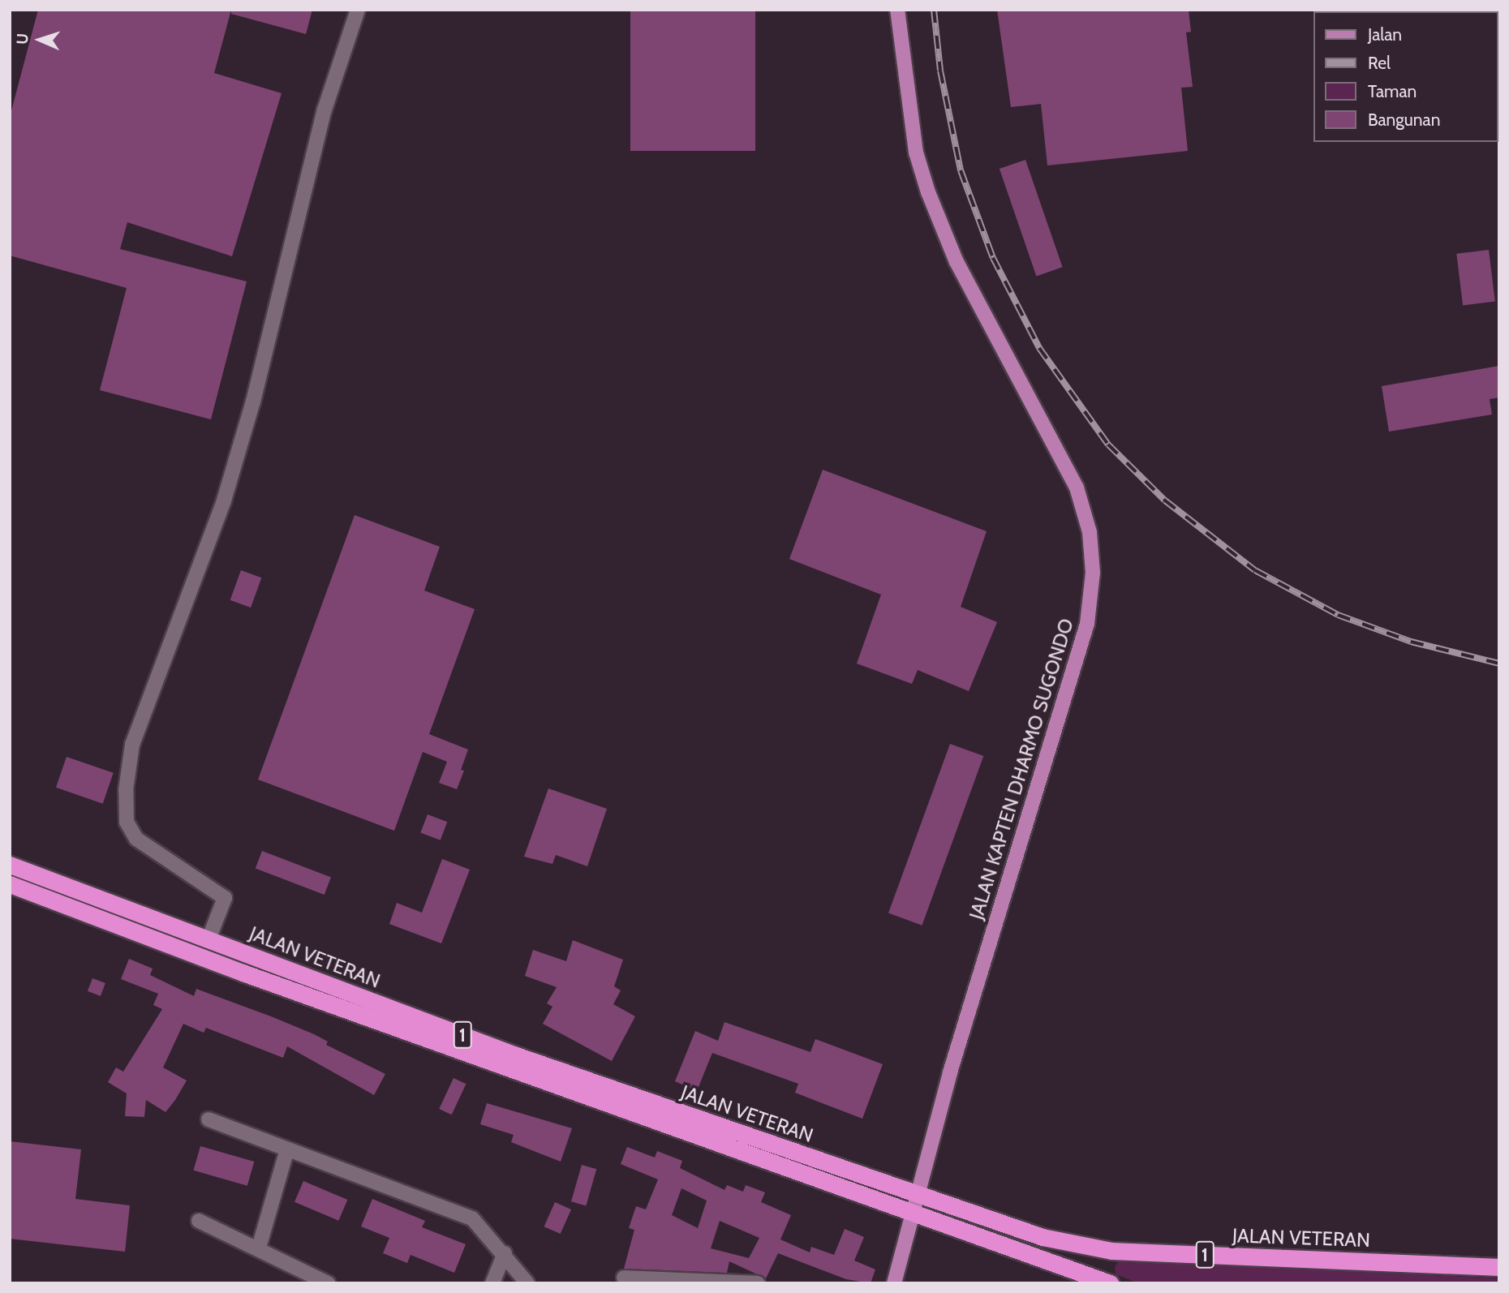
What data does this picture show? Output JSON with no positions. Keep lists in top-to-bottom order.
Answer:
{
  "streets": {
    "highway": ["JALAN VETERAN", "1"],
    "main road": ["JALAN KAPTEN DHARMO SUGONDO"]
  },
  "crossings": [
    ["JALAN KAPTEN DHARMO SUGONDO", "JALAN VETERAN"]
  ],
  "legend": [
    "Jalan",
    "Rel",
    "Taman",
    "Bangunan"
  ],
  "north": "left"
}
